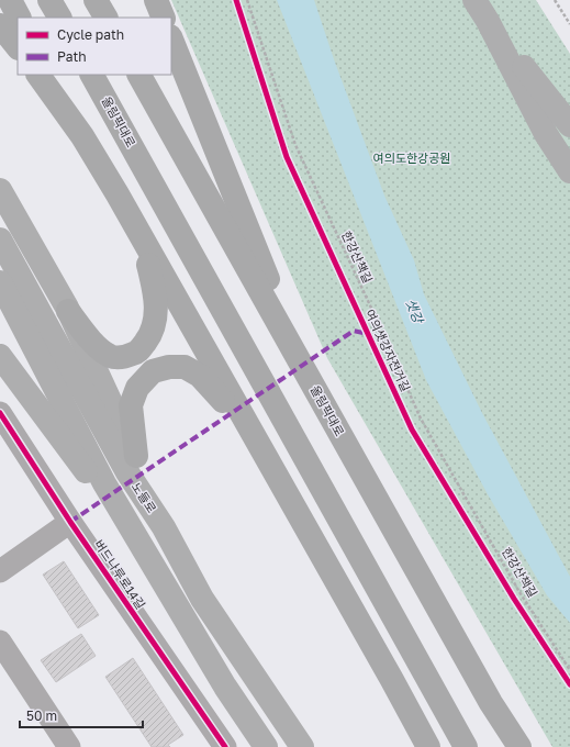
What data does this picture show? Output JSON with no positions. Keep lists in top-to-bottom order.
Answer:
{
  "streets": {
    "highway": ["올림픽대로"],
    "main road": ["노들로"],
    "street": ["버드나루로14길"],
    "path": ["한강산책길"],
    "cycle path": ["여의샛강자전거길"]
  },
  "water": ["샛강"],
  "parks": ["여의도한강공원"],
  "legend": ["Cycle path", "Path"],
  "scale_bar": "50 m"
}
